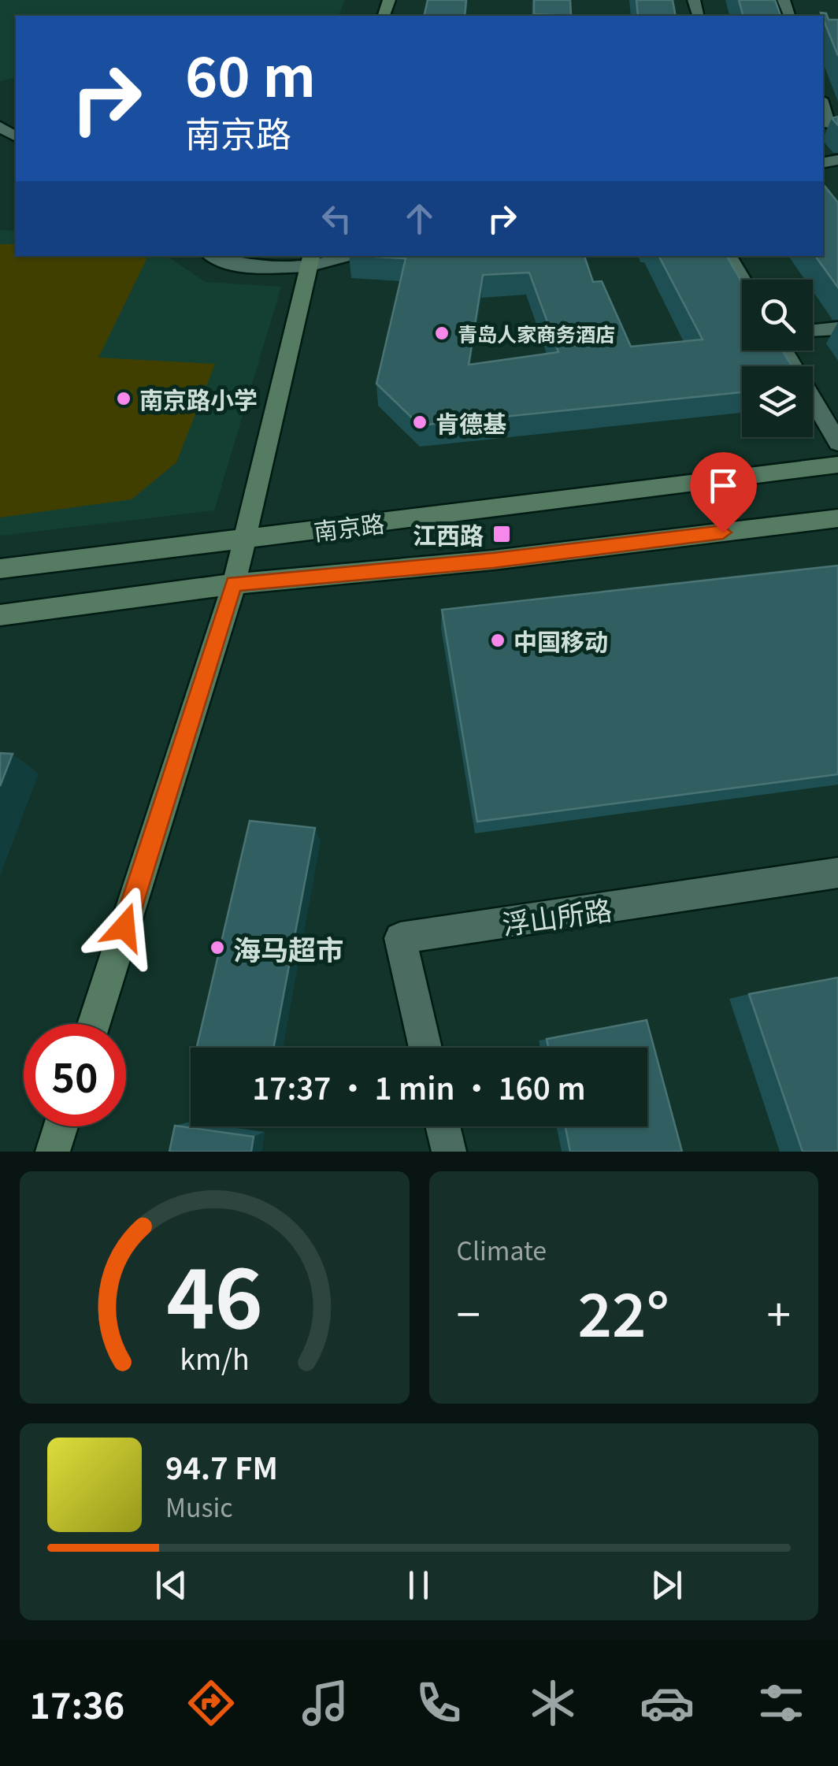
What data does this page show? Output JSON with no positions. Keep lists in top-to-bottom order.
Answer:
{
  "streets": {
    "main road": ["南京路"],
    "street": ["浮山所路"]
  },
  "places": {
    "other": [
      "青岛人家商务酒店",
      "南京路小学",
      "肯德基",
      "中国移动",
      "海马超市"
    ],
    "transit": ["江西路"]
  },
  "page": {
    "turn": ["60 m", "南京路"],
    "limit": "50",
    "trip": "17:37 · 1 min · 160 m",
    "tile": "Climate",
    "heat": ["−", "22°", "+"],
    "song": ["94.7 FM", "Music"],
    "tabs": "17:36",
    "gauge": ["46", "km/h"]
  }
}
